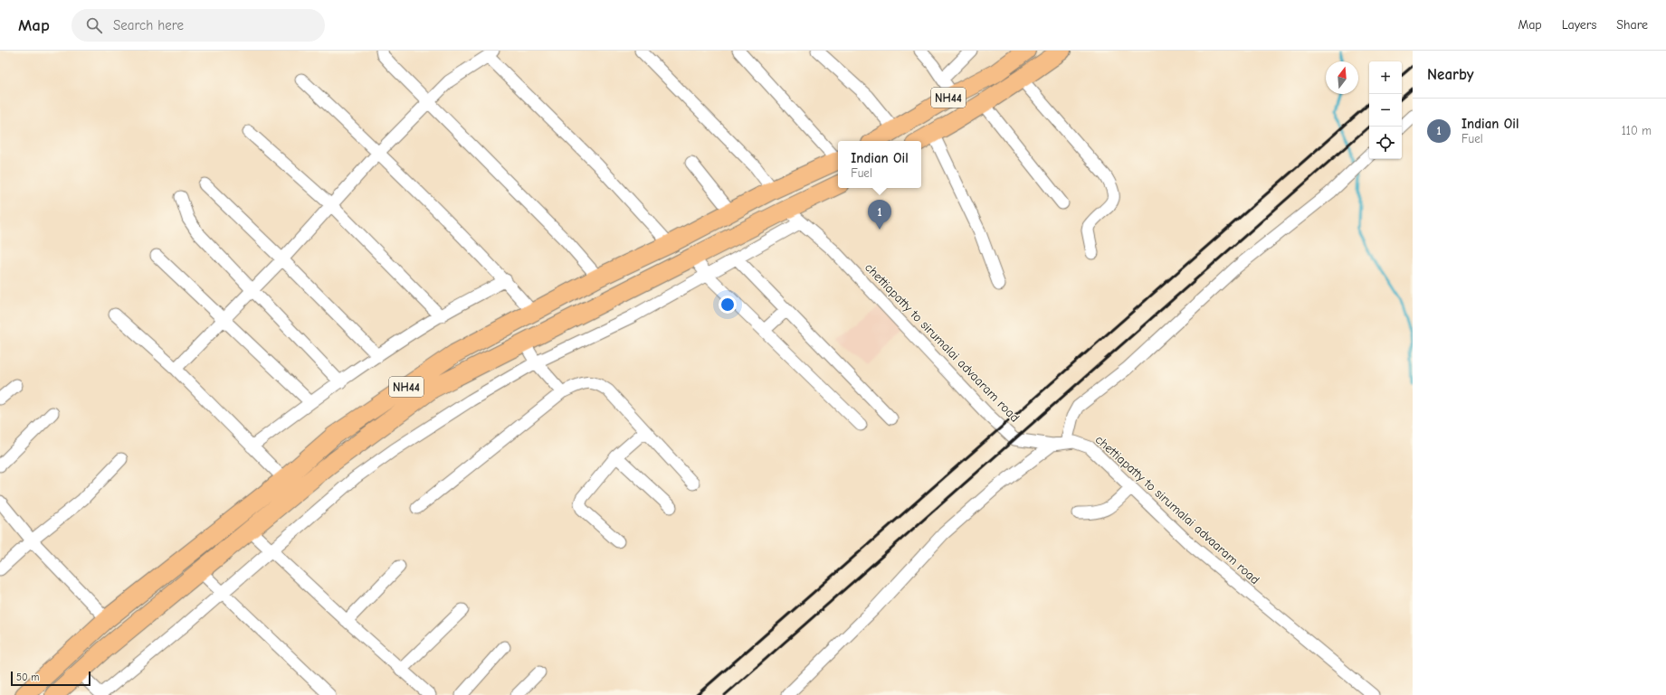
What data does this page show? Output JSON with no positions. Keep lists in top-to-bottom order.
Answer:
{
  "streets": {
    "highway": ["NH44"],
    "street": ["chettiapatty to sirumalai advaaram road"]
  },
  "crossings": [
    ["NH44", "chettiapatty to sirumalai advaaram road"]
  ],
  "scale_bar": "50 m",
  "north": "top",
  "page": {
    "header": "Map",
    "search": "Search here",
    "nav": ["Map", "Layers", "Share"],
    "heading": "Nearby",
    "map_buttons": ["+", "−"],
    "list": [
      {
        "mark": "1",
        "name": "Indian Oil",
        "note": "Fuel",
        "value": "110 m"
      }
    ],
    "popup": ["Indian Oil", "Fuel"],
    "pins": "1",
    "scale": "50 m"
  }
}
